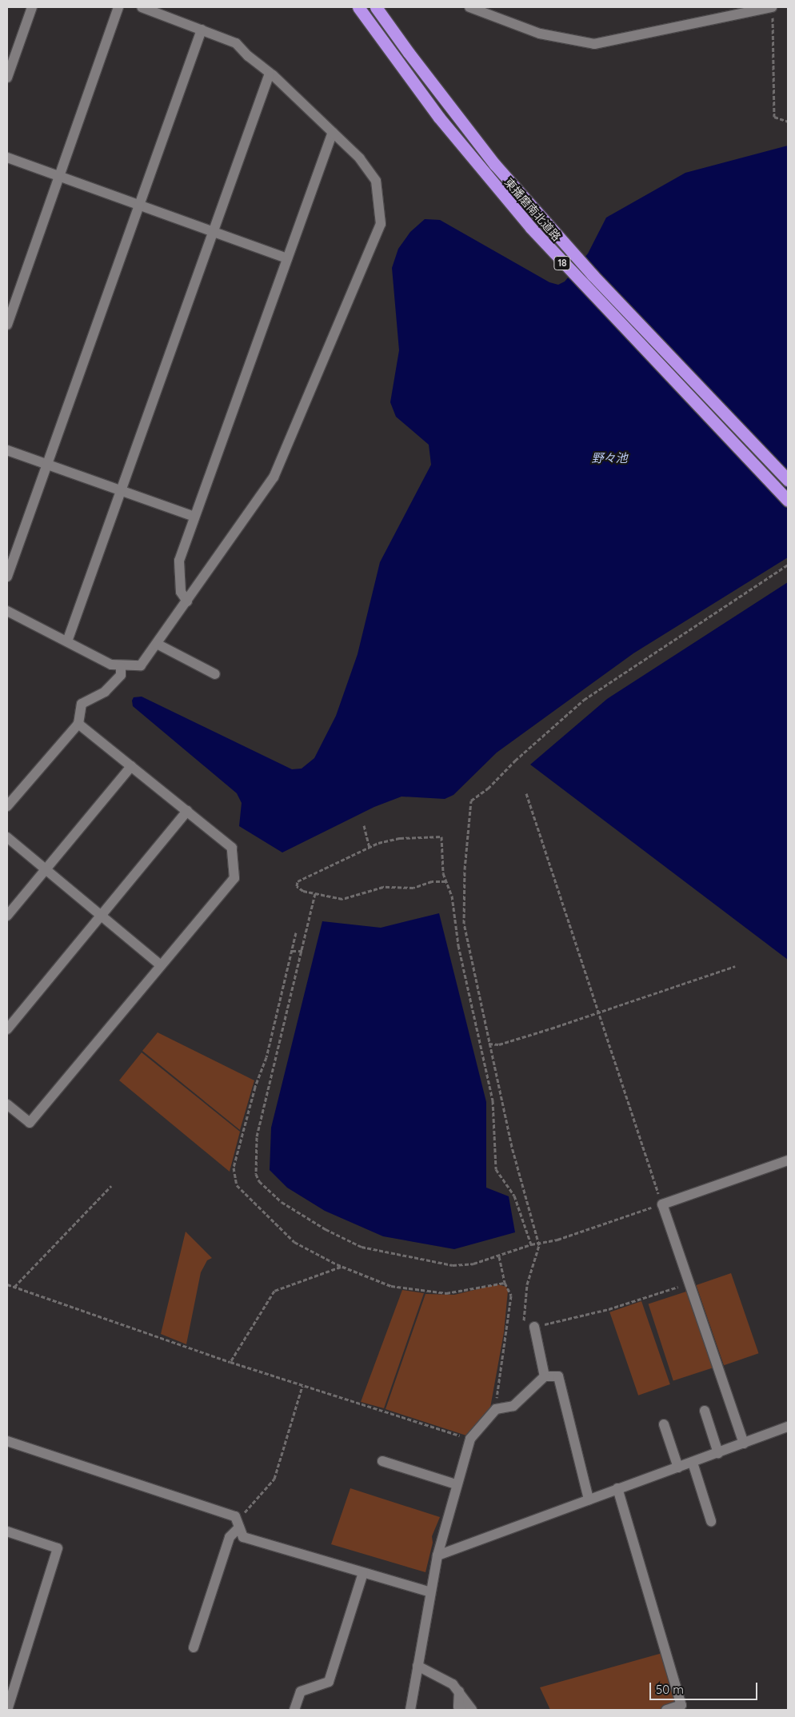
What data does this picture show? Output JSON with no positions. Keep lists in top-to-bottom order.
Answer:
{
  "streets": {
    "highway": ["東播磨南北道路", "18"]
  },
  "water": ["野々池"],
  "scale_bar": "50 m"
}
